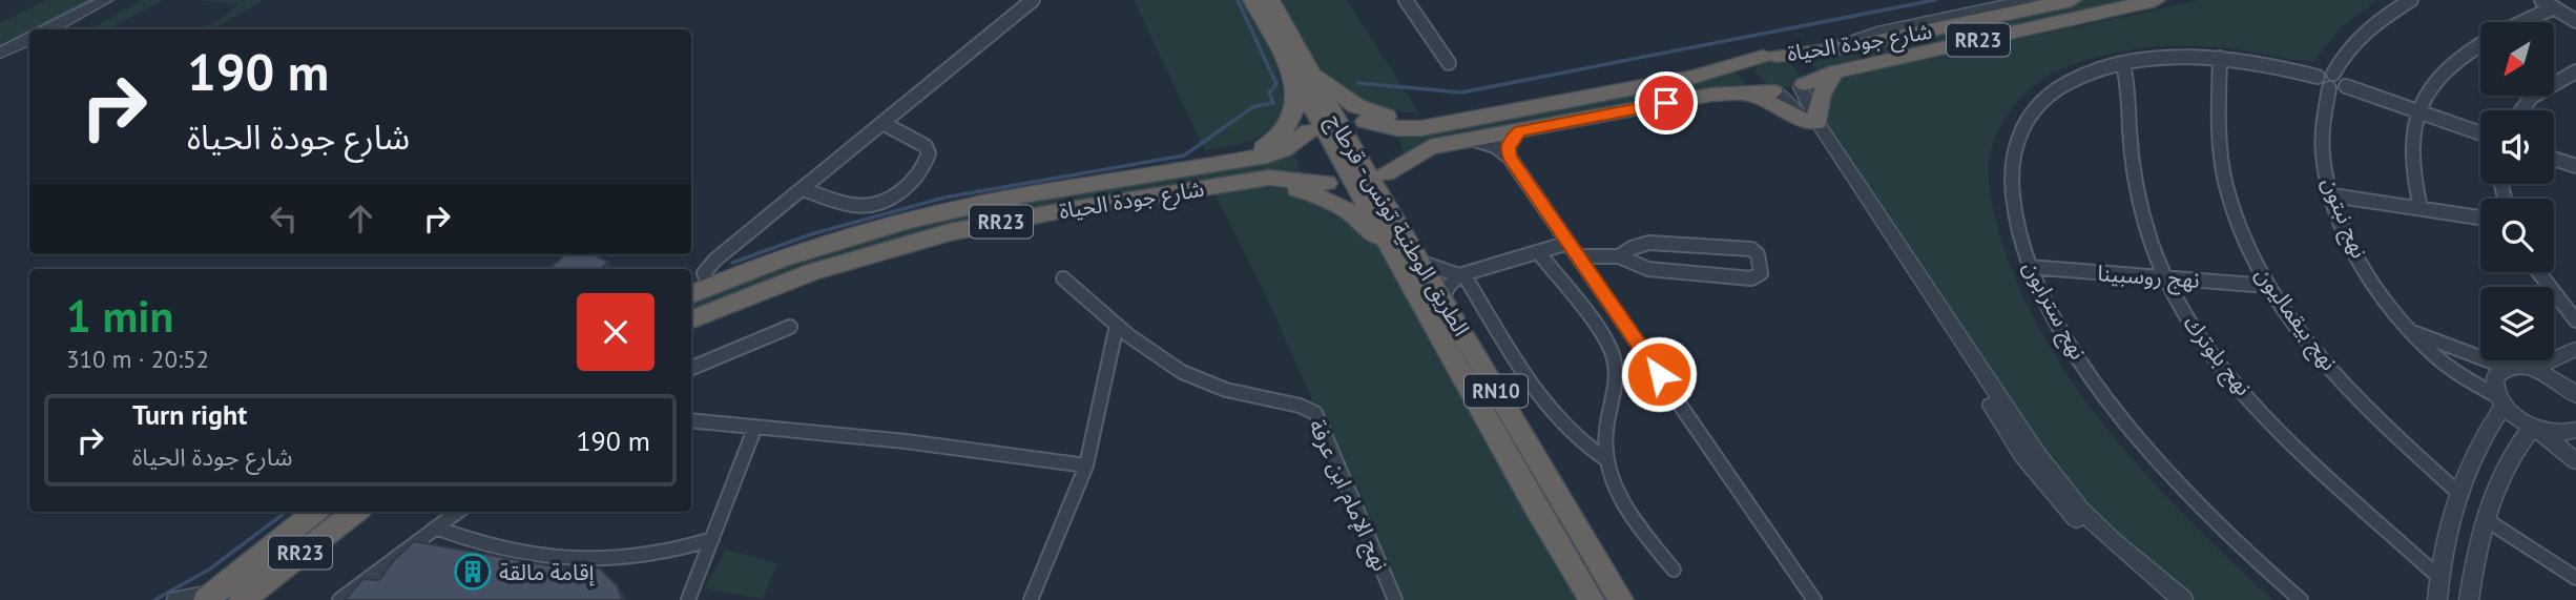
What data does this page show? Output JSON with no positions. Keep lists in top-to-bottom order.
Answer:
{
  "streets": {
    "highway": [
      "RR23",
      "شارع جودة الحياة",
      "الطريق الوطنية تونس - قرطاج",
      "RN10"
    ],
    "street": [
      "نهج نبتون",
      "نهج روسبينا",
      "نهج سترابون",
      "نهج بيقماليون",
      "نهج بلوترك",
      "نهج الإمام ابن عرفة"
    ]
  },
  "crossings": [
    ["شارع جودة الحياة", "الطريق الوطنية تونس - قرطاج"],
    ["نهج روسبينا", "نهج سترابون"],
    ["نهج روسبينا", "نهج بيقماليون"],
    ["نهج روسبينا", "نهج بلوترك"],
    ["نهج سترابون", "نهج بيقماليون"],
    ["نهج سترابون", "نهج بلوترك"]
  ],
  "places": {
    "building": ["إقامة مالقة"]
  },
  "north": "bottom left",
  "page": {
    "turn": ["190 m", "شارع جودة الحياة"],
    "heading": ["1 min", "310 m · 20:52"],
    "list": [
      {
        "name": "Turn right",
        "note": "شارع جودة الحياة",
        "value": "190 m"
      }
    ]
  }
}
